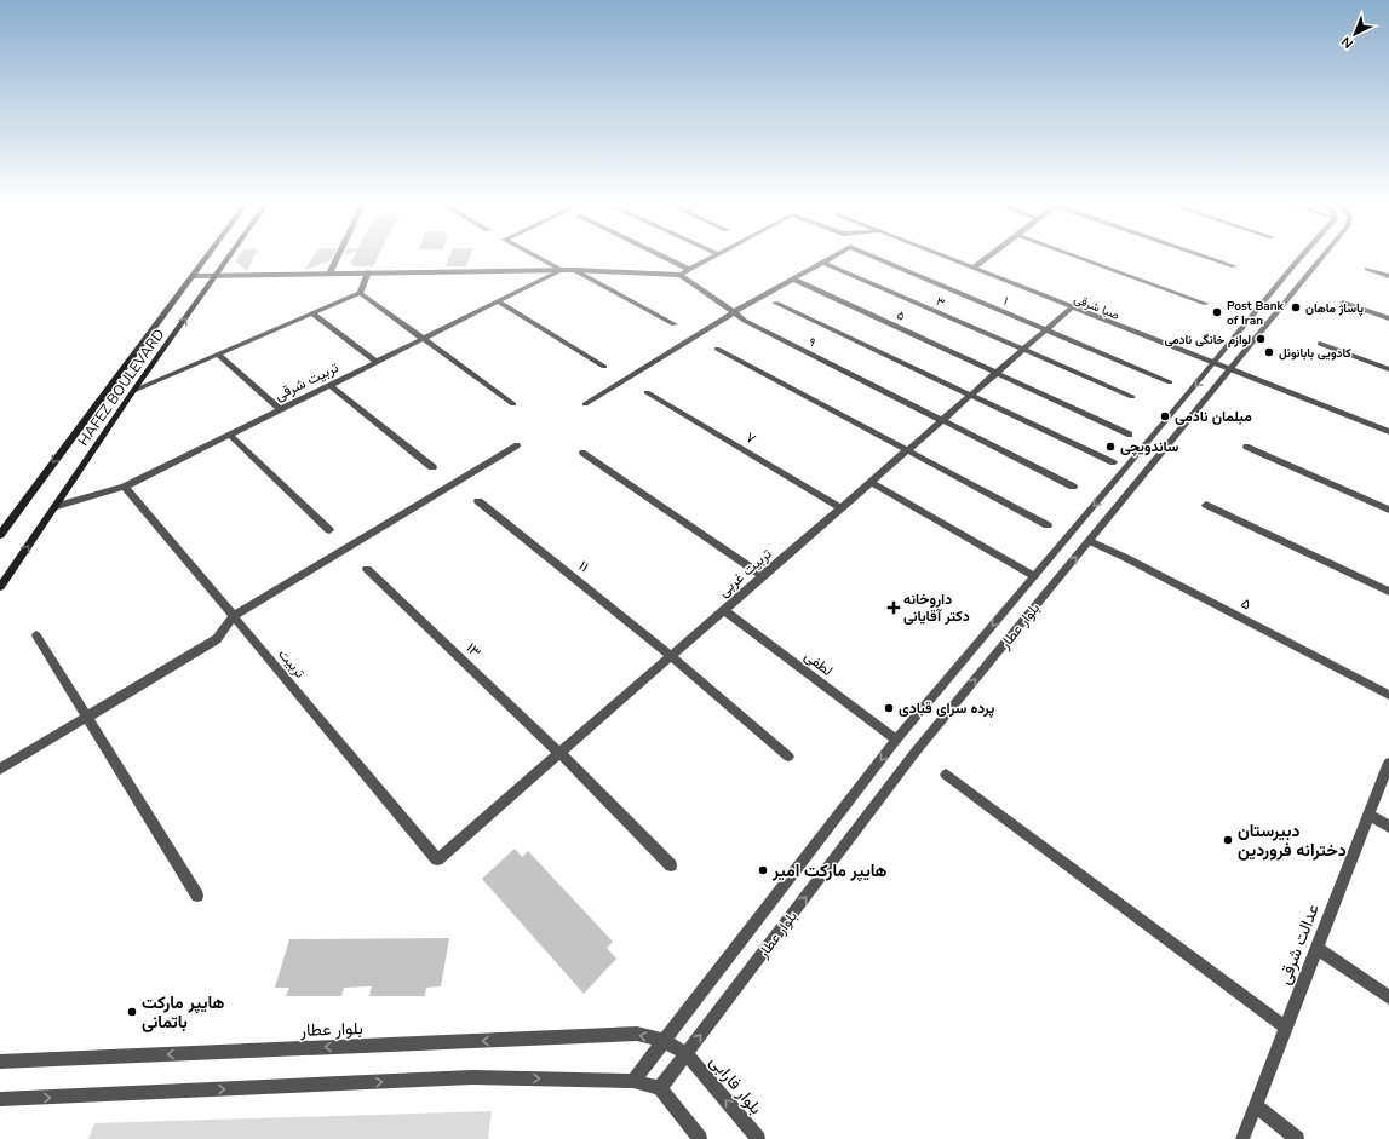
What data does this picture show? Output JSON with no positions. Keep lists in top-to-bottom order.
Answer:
{
  "streets": {
    "main road": ["HAFEZ BOULEVARD"],
    "street": [
      "۱",
      "۳",
      "صبا شرقی",
      "۵",
      "۹",
      "تربیت شرقی",
      "۷",
      "۱۱",
      "تربیت غربی",
      "بلوار عطار",
      "۱۳",
      "تربیت",
      "لطفی",
      "عدالت شرقی",
      "بلوار فارابی"
    ]
  },
  "crossings": [
    ["۱", "۳"],
    ["۱", "تربیت غربی"],
    ["۳", "تربیت غربی"],
    ["صبا شرقی", "تربیت غربی"],
    ["صبا شرقی", "بلوار عطار"],
    ["۵", "تربیت غربی"],
    ["۵", "بلوار عطار"],
    ["۹", "تربیت غربی"],
    ["تربیت شرقی", "HAFEZ BOULEVARD"],
    ["تربیت شرقی", "تربیت"],
    ["۷", "تربیت غربی"],
    ["۱۱", "تربیت غربی"],
    ["تربیت غربی", "۱۳"],
    ["تربیت غربی", "تربیت"],
    ["تربیت غربی", "لطفی"],
    ["بلوار عطار", "لطفی"],
    ["بلوار عطار", "بلوار فارابی"]
  ],
  "places": {
    "other": [
      "پاساژ ماهان",
      "Post Bank of Iran",
      "لوازم خانگی نادمی",
      "کادویی بابانوئل",
      "مبلمان نادمی",
      "ساندویچی",
      "پرده سرای قبادی",
      "دبیرستان دخترانه فروردین",
      "هایپر مارکت امیر",
      "هایپر مارکت باتمانی"
    ],
    "health": ["داروخانه دکتر آقایانی"]
  },
  "north": "bottom left"
}
